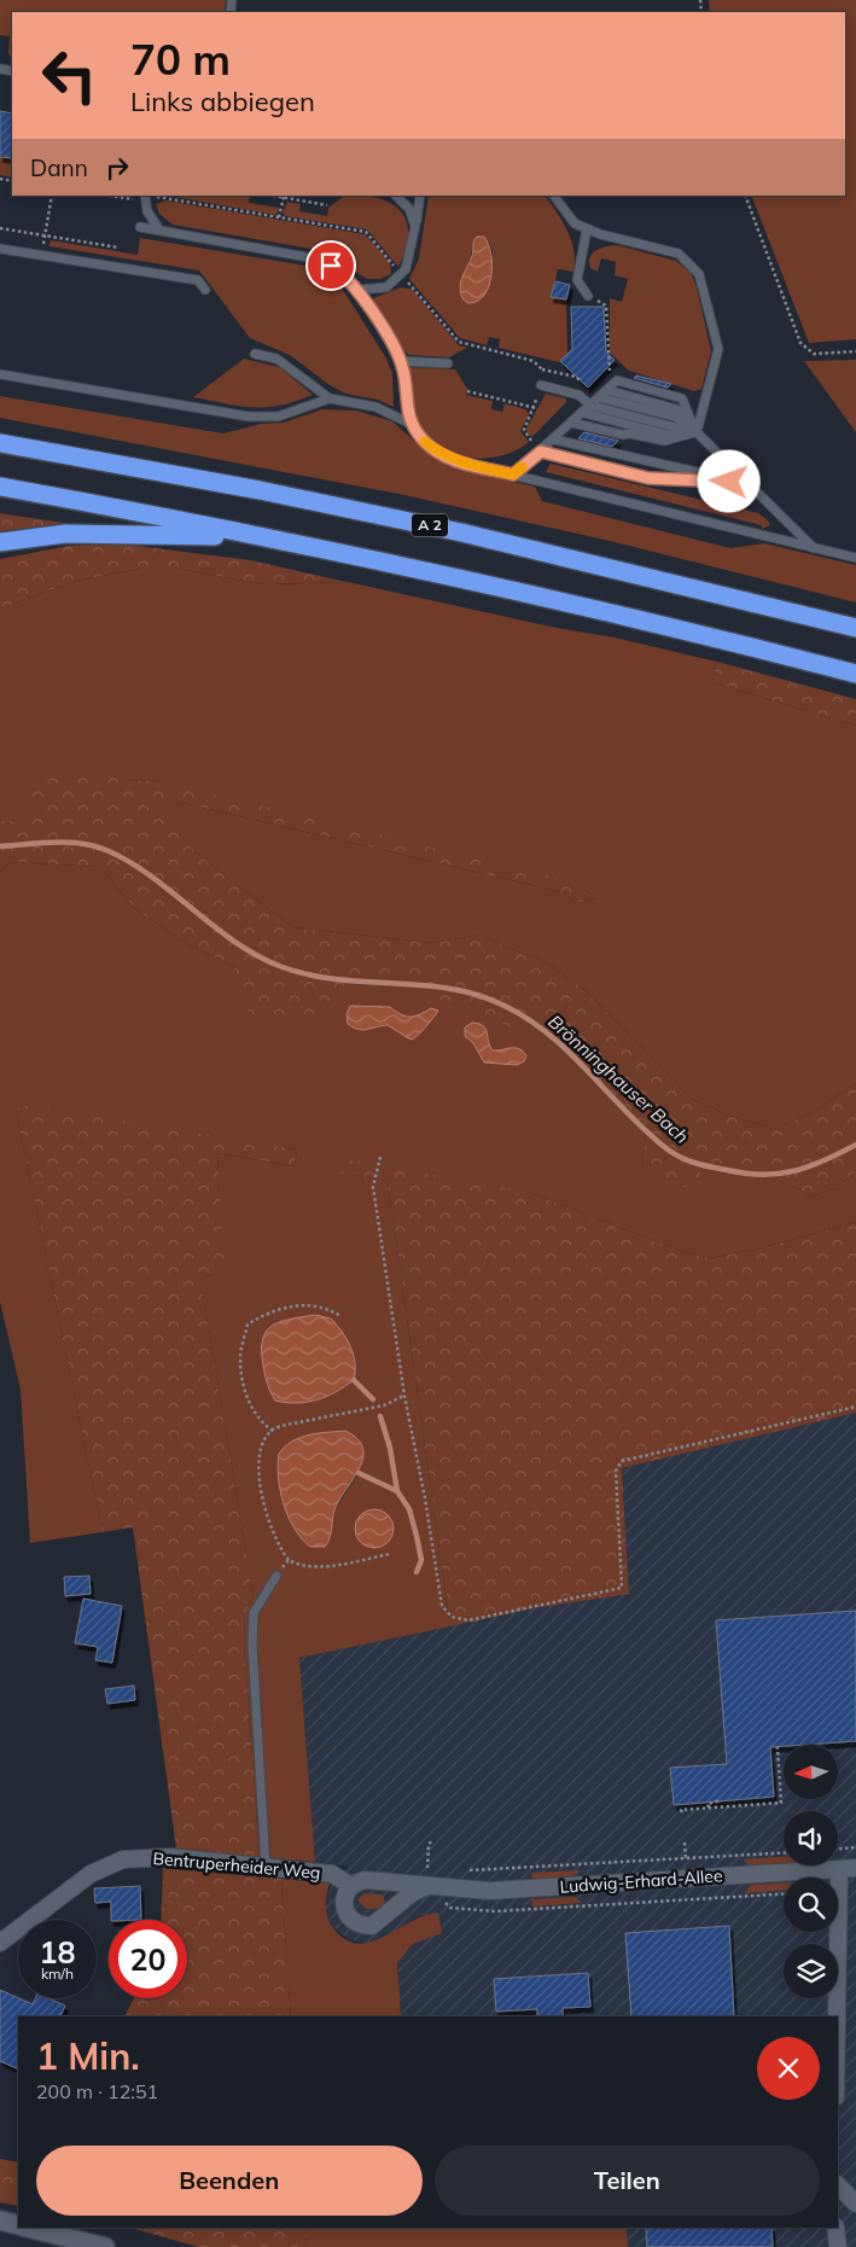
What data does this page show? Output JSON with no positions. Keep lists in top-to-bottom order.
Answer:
{
  "streets": {
    "highway": ["A 2"],
    "street": ["Bentruperheider Weg", "Ludwig-Erhard-Allee"]
  },
  "crossings": [
    ["Bentruperheider Weg", "Ludwig-Erhard-Allee"]
  ],
  "water": ["Brönninghauser Bach"],
  "north": "left",
  "page": {
    "turn": ["70 m", "Links abbiegen"],
    "then": "Dann",
    "speed": "18 km/h",
    "limit": "20",
    "heading": ["1 Min.", "200 m · 12:51"],
    "buttons": ["Beenden", "Teilen"]
  }
}
